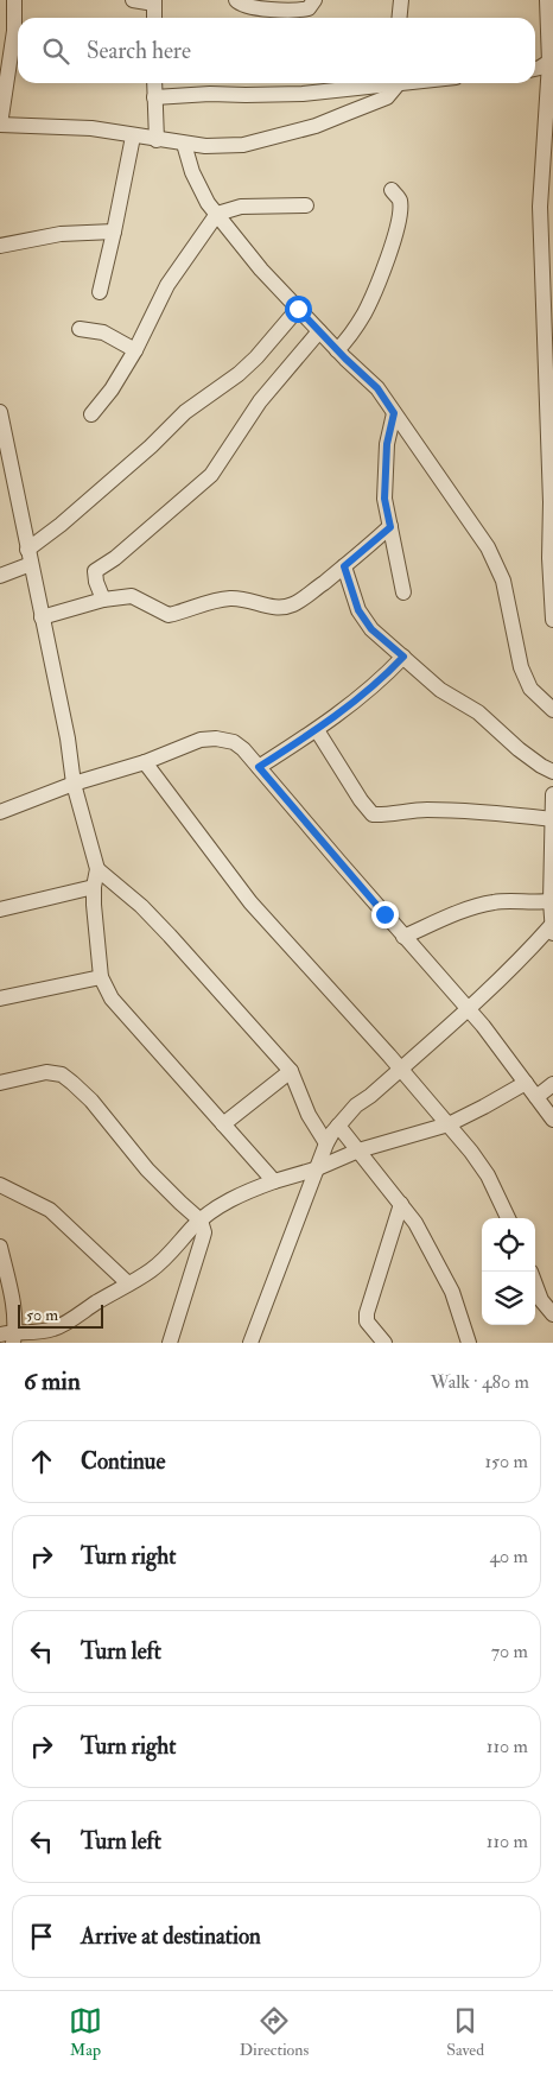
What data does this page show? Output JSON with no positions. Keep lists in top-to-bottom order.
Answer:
{
  "scale_bar": "50 m",
  "page": {
    "search": "Search here",
    "scale": "50 m",
    "heading": ["6 min", "Walk · 480 m"],
    "list": [
      ["Continue", "150 m"],
      ["Turn right", "40 m"],
      ["Turn left", "70 m"],
      ["Turn right", "110 m"],
      ["Turn left", "110 m"],
      "Arrive at destination"
    ],
    "nav": ["Map", "Directions", "Saved"]
  }
}
